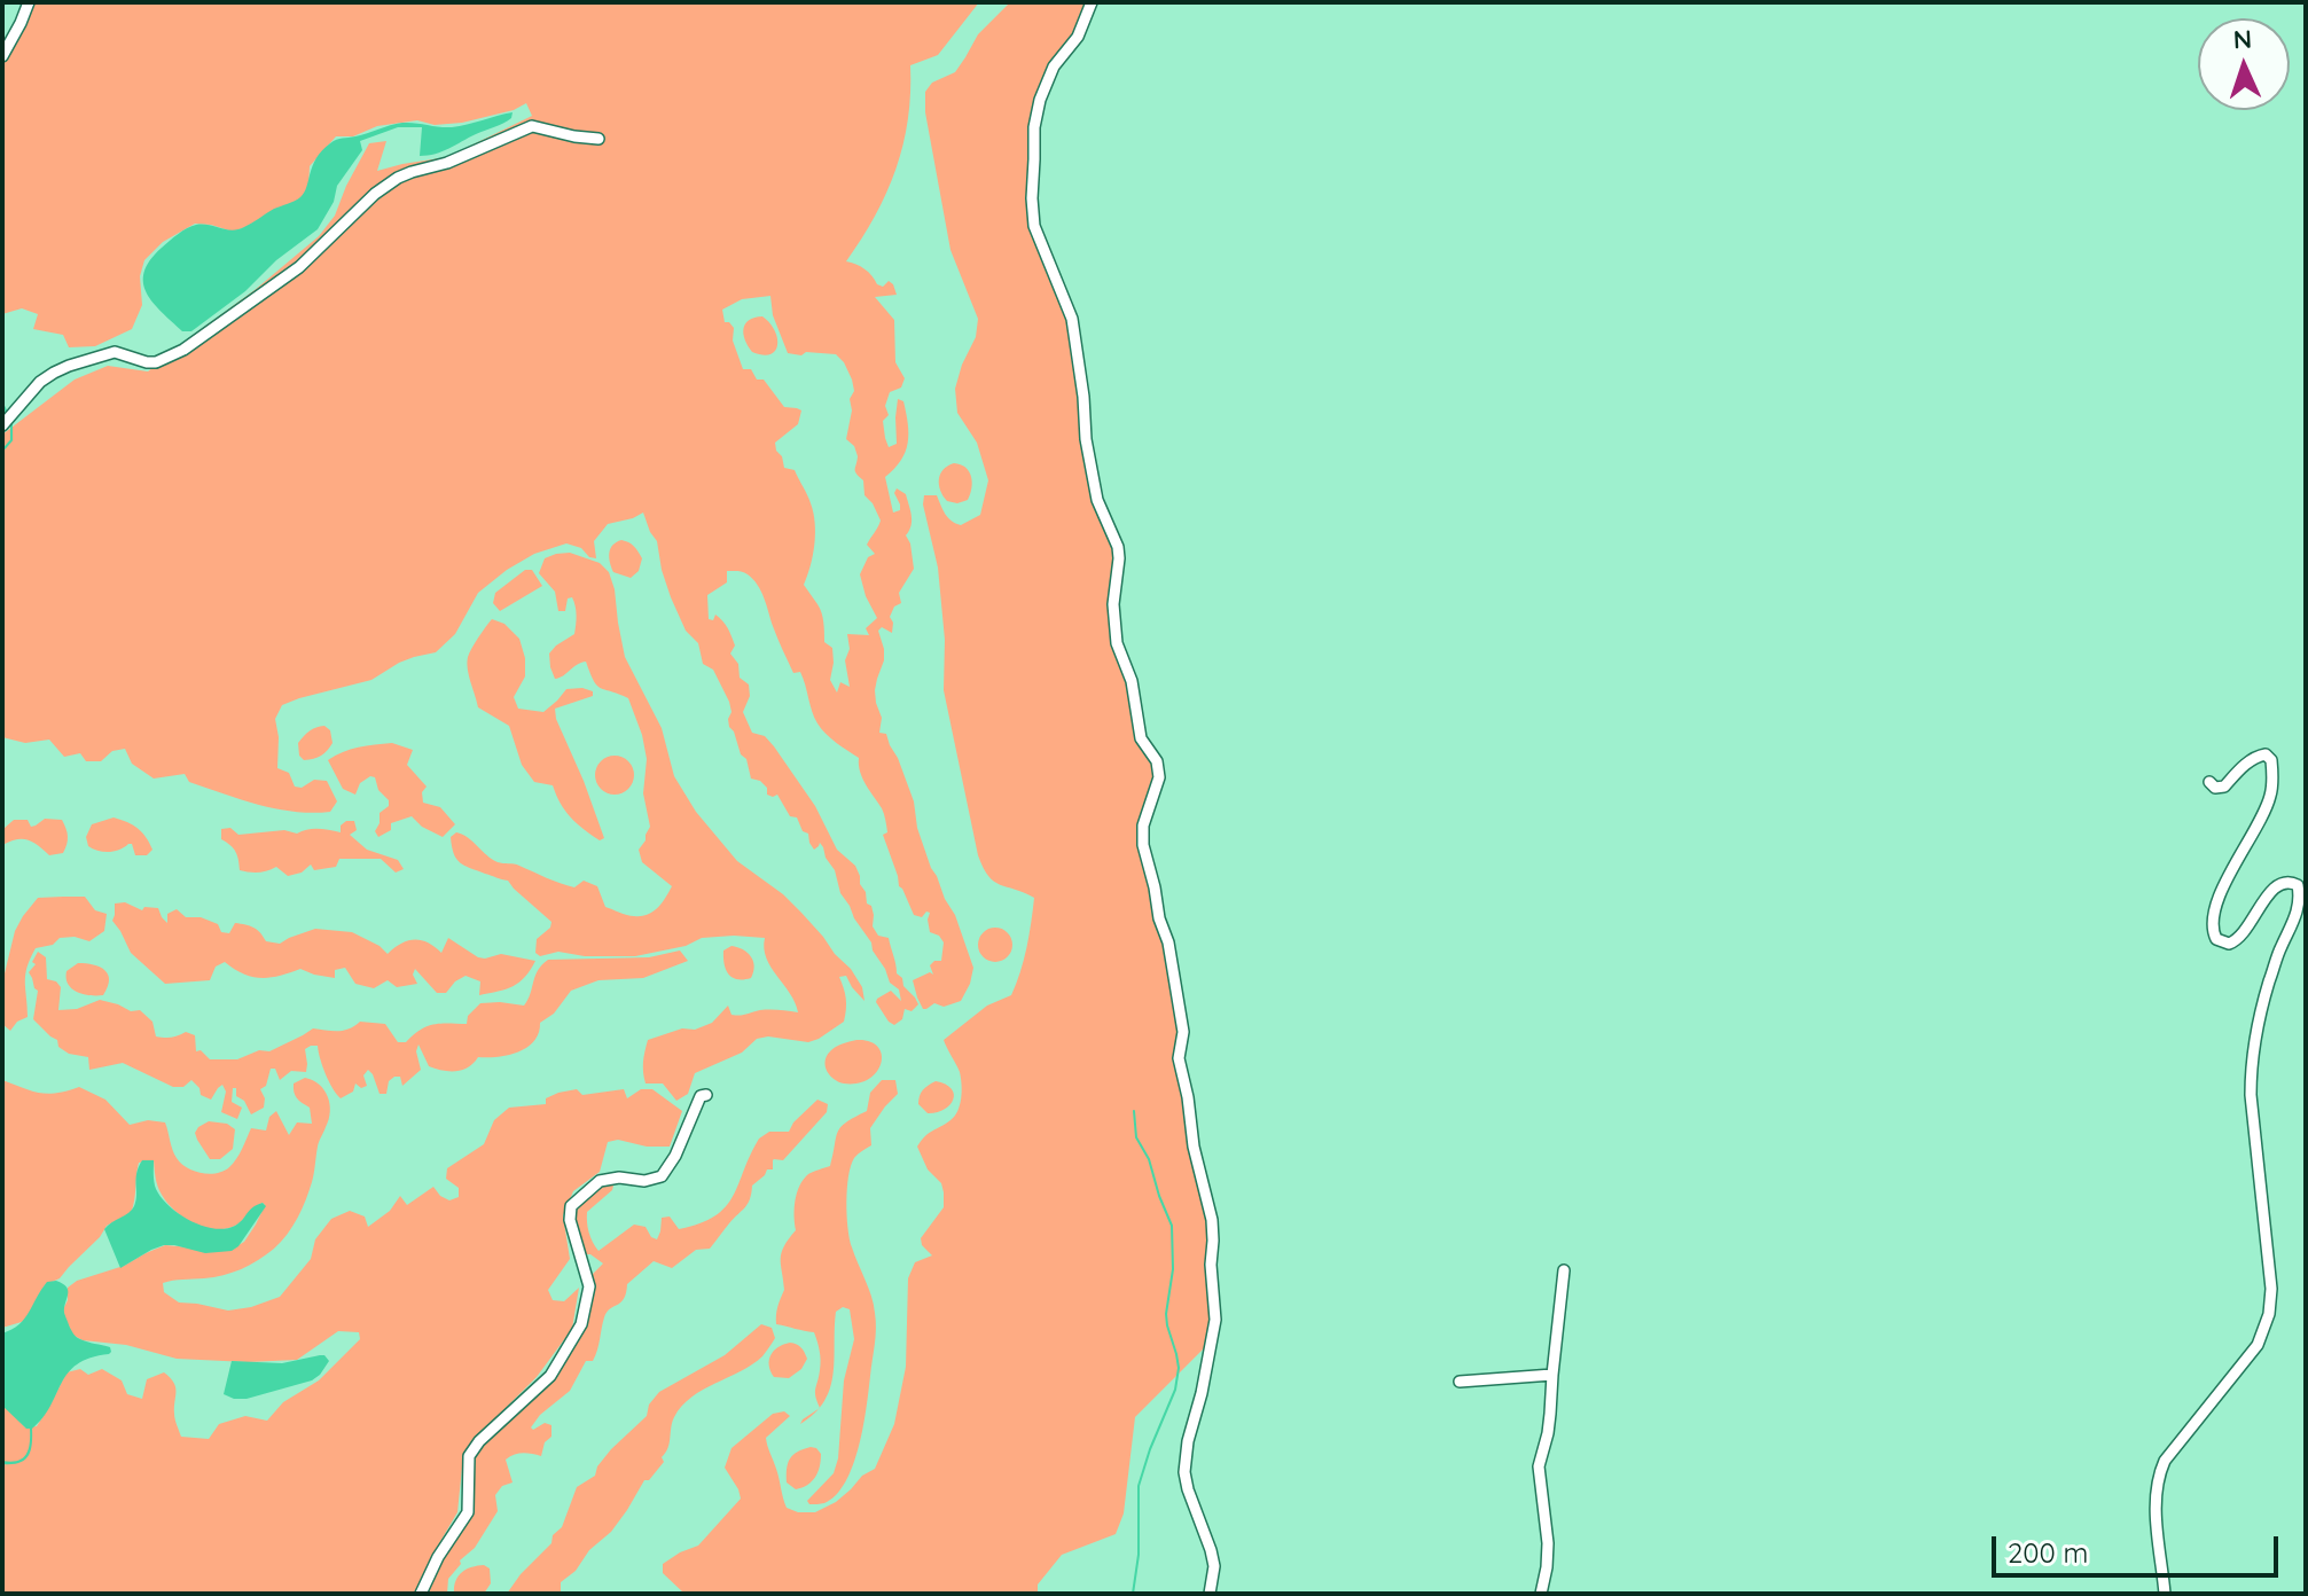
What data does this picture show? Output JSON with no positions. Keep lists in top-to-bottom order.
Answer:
{
  "scale_bar": "200 m",
  "north": "top"
}
